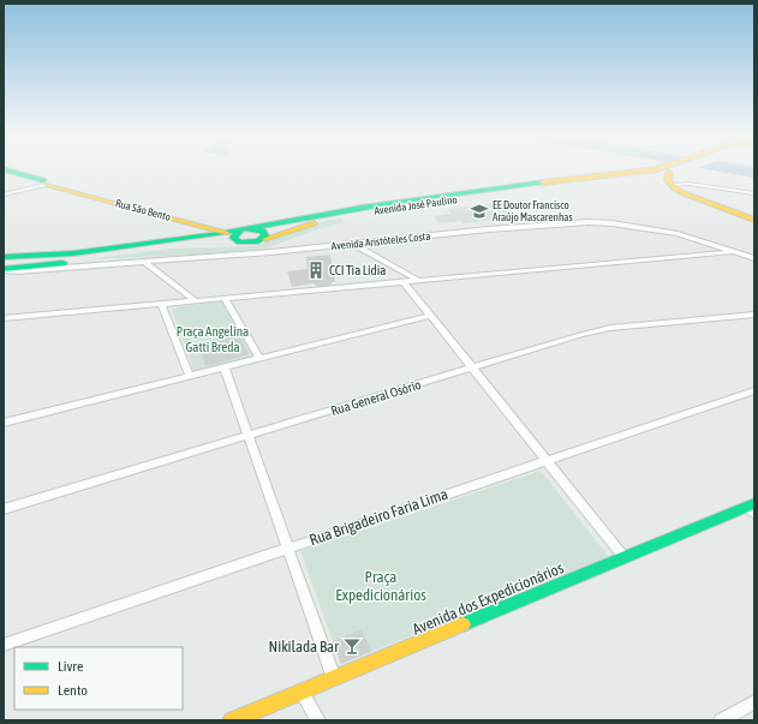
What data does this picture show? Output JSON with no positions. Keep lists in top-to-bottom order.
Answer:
{
  "streets": {
    "main road": ["Avenida José Paulino", "Rua São Bento", "Avenida dos Expedicionários"],
    "street": ["Avenida Aristóteles Costa", "Rua General Osório", "Rua Brigadeiro Faria Lima"]
  },
  "crossings": [
    ["Avenida José Paulino", "Rua São Bento"]
  ],
  "parks": ["Praça Angelina Gatti Breda", "Praça Expedicionários"],
  "places": {
    "school or university": ["EE Doutor Francisco Araújo Mascarenhas"],
    "building": ["CCI Tia Lídia"],
    "bar": ["Nikilada Bar"]
  },
  "legend": ["Livre", "Lento"]
}
